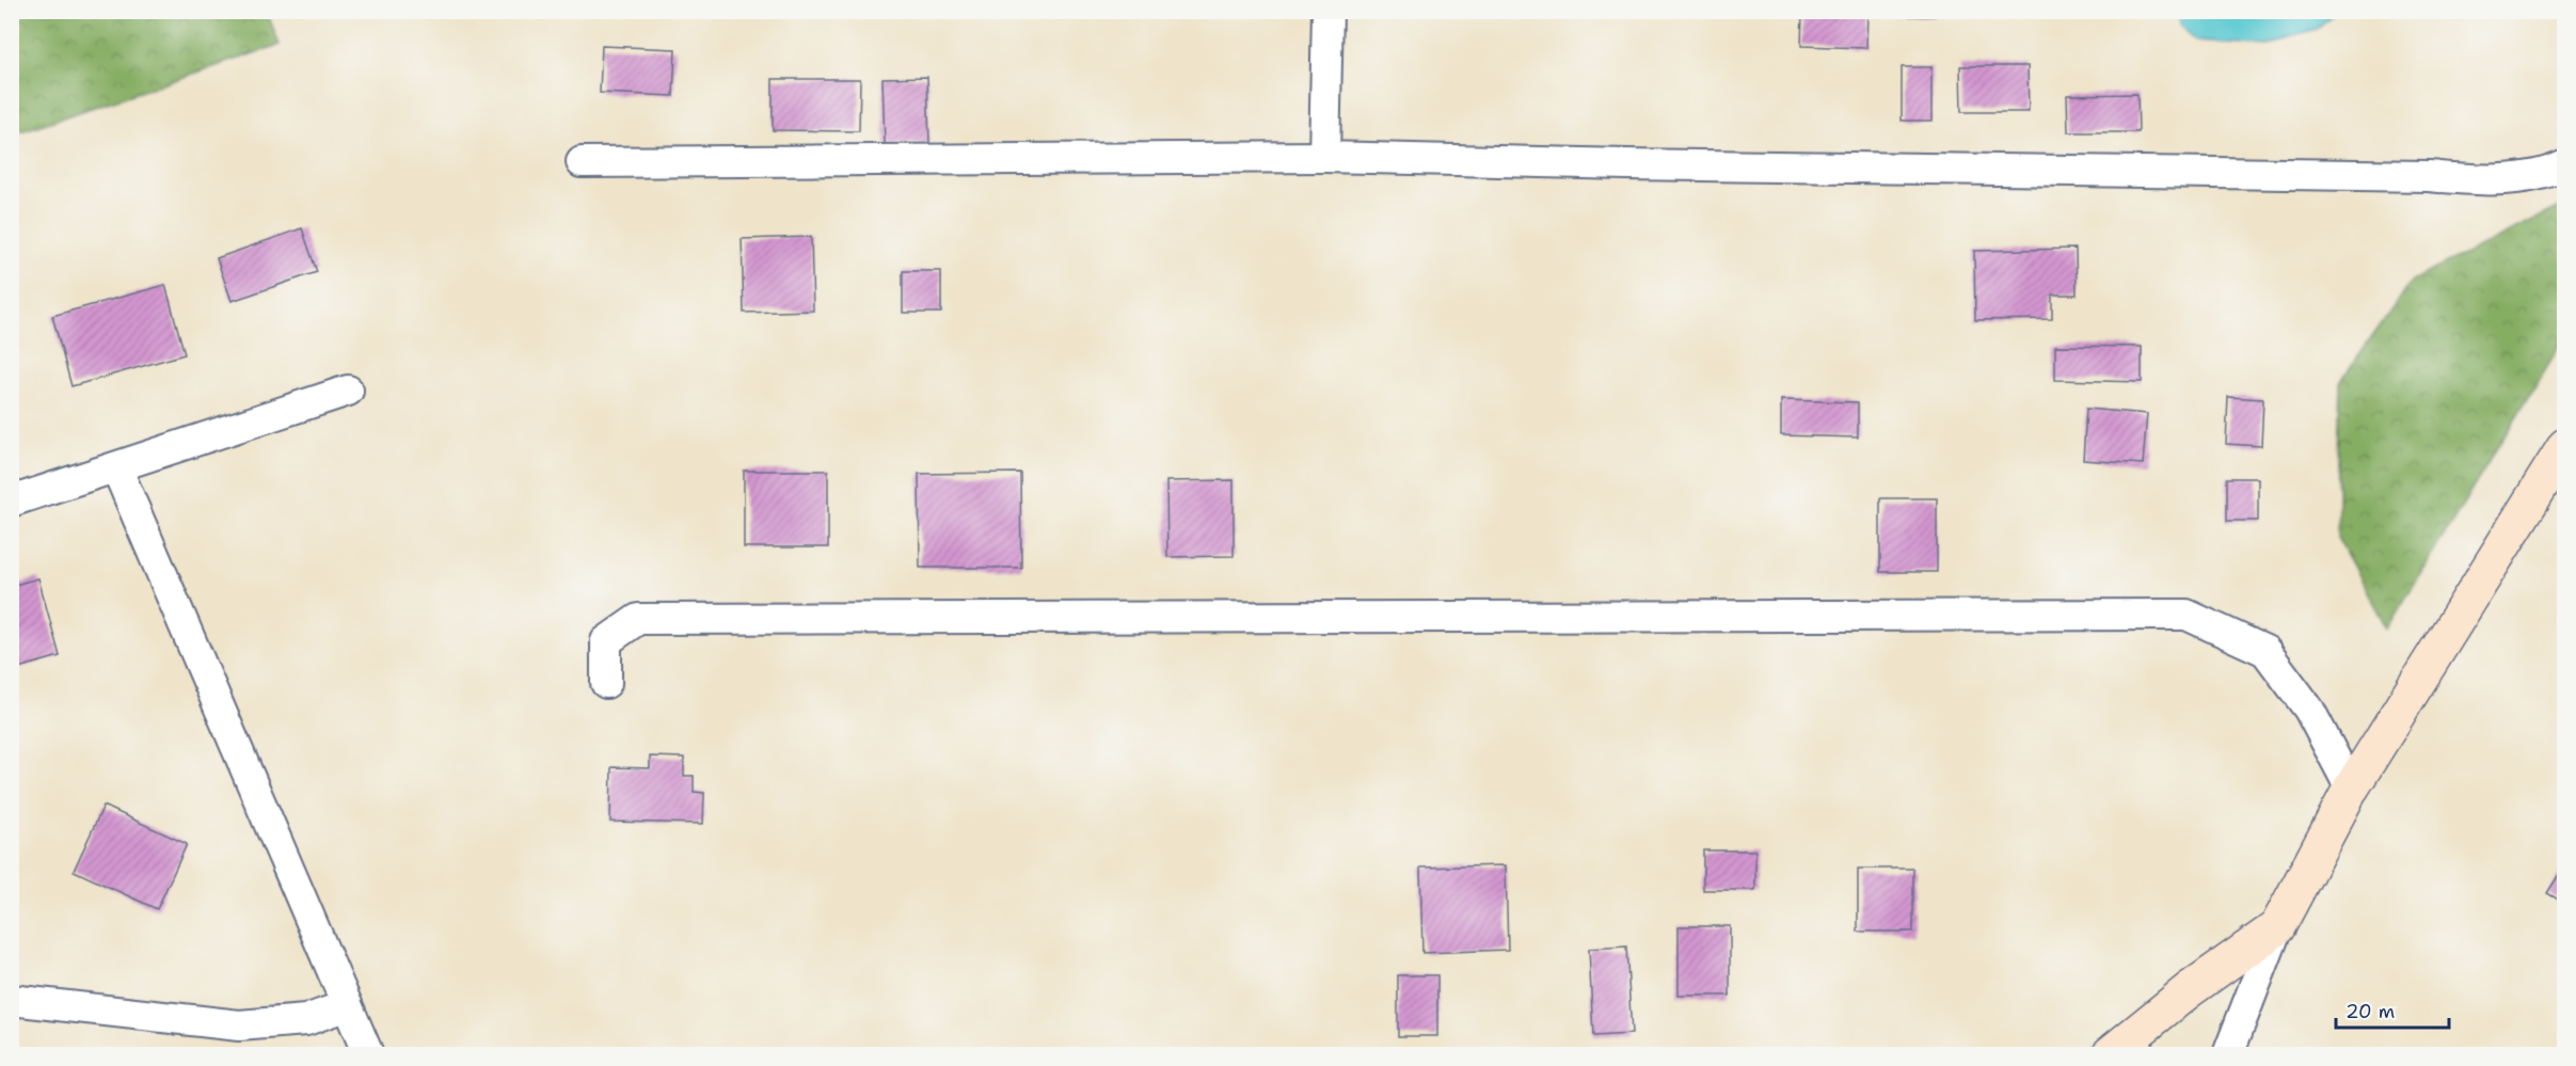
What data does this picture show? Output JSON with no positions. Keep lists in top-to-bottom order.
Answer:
{
  "scale_bar": "20 m"
}
